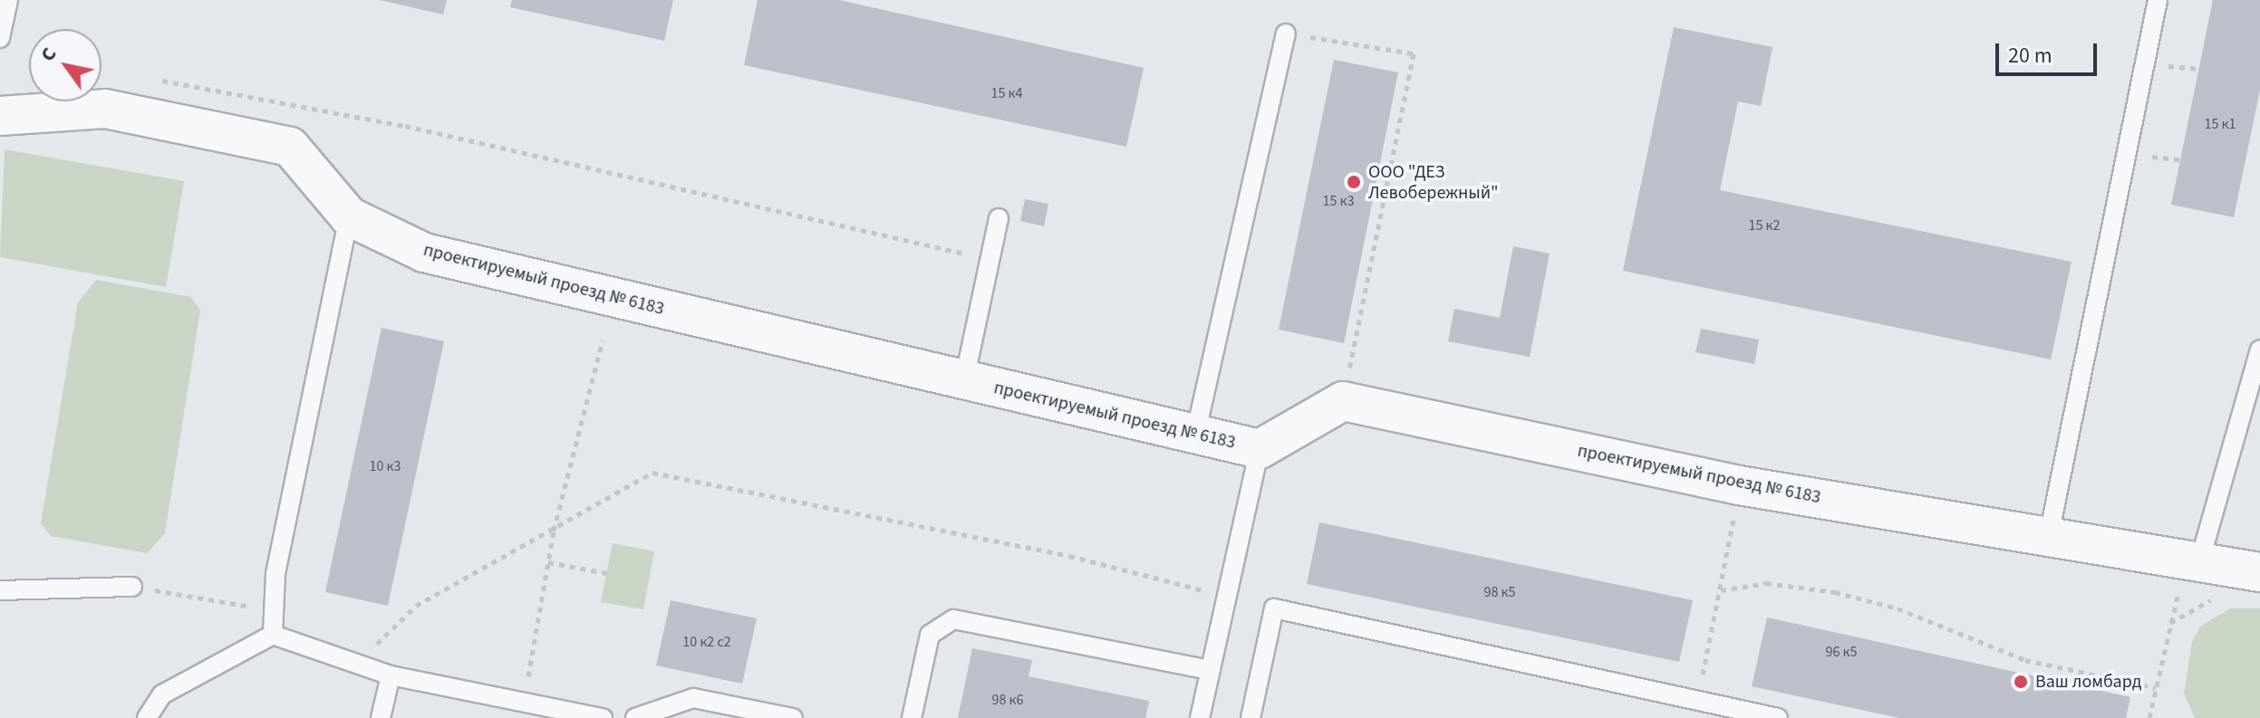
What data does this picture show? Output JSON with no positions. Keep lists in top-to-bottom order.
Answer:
{
  "streets": {
    "street": ["проектируемый проезд № 6183"]
  },
  "places": ["ООО \"ДЕЗ Левобережный\"", "Ваш ломбард"],
  "house_numbers": [
    "15 к4",
    "15 к1",
    "15 к3",
    "15 к2",
    "10 к3",
    "98 к5",
    "10 к2 с2",
    "96 к5",
    "98 к6"
  ],
  "scale_bar": "20 m",
  "north": "top left"
}
